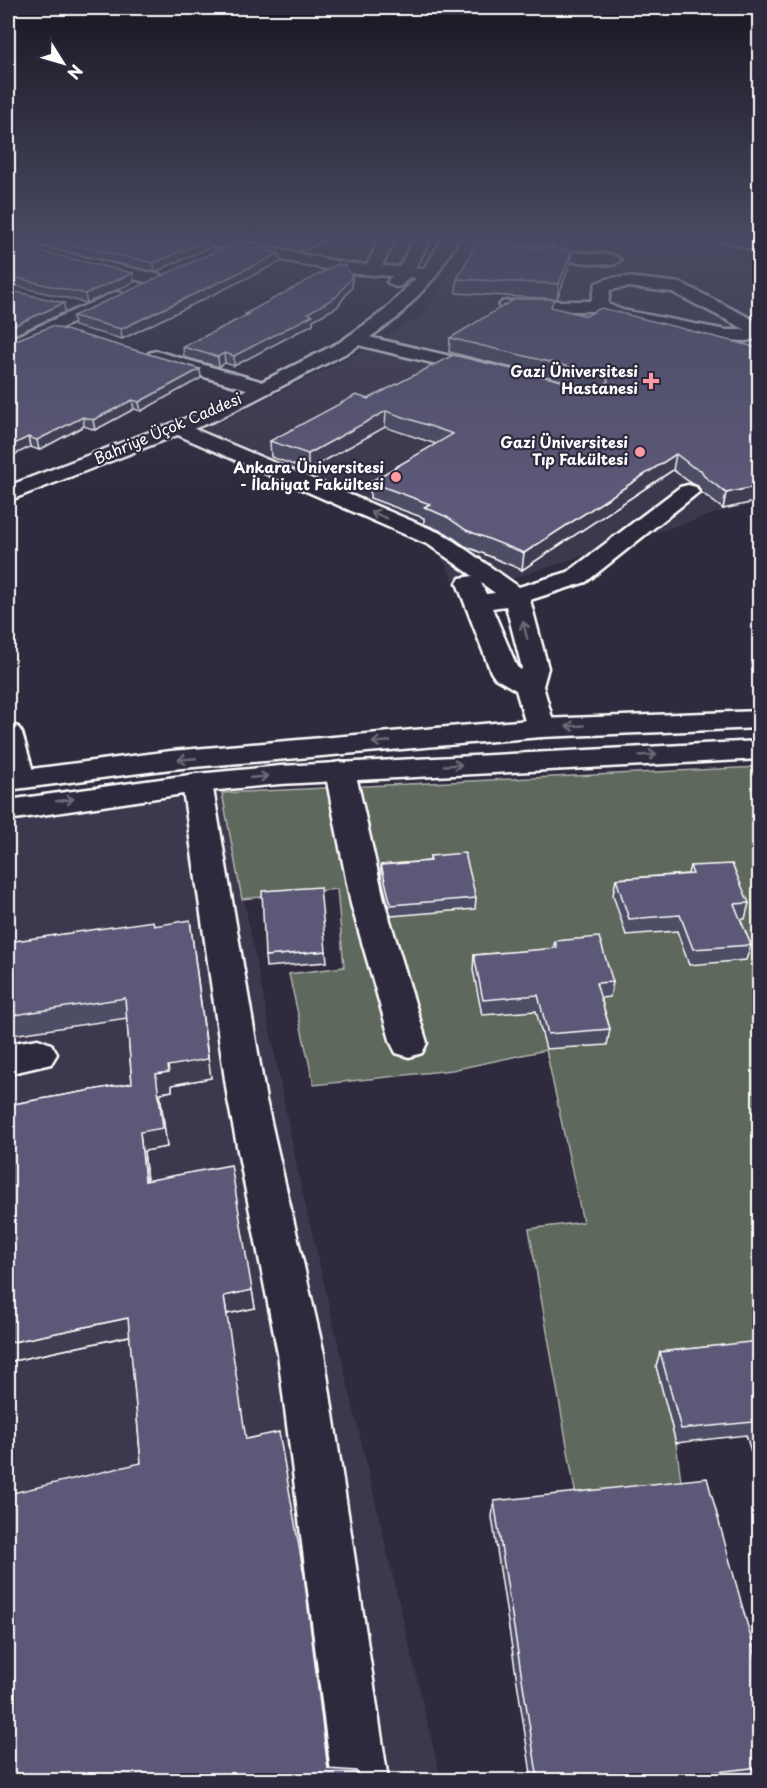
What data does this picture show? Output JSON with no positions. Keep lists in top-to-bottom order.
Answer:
{
  "streets": {
    "main road": ["Bahriye Üçok Caddesi"]
  },
  "places": {
    "health": ["Gazi Üniversitesi Hastanesi"],
    "other": ["Gazi Üniversitesi Tıp Fakültesi", "Ankara Üniversitesi - İlahiyat Fakültesi"]
  },
  "north": "bottom right"
}
